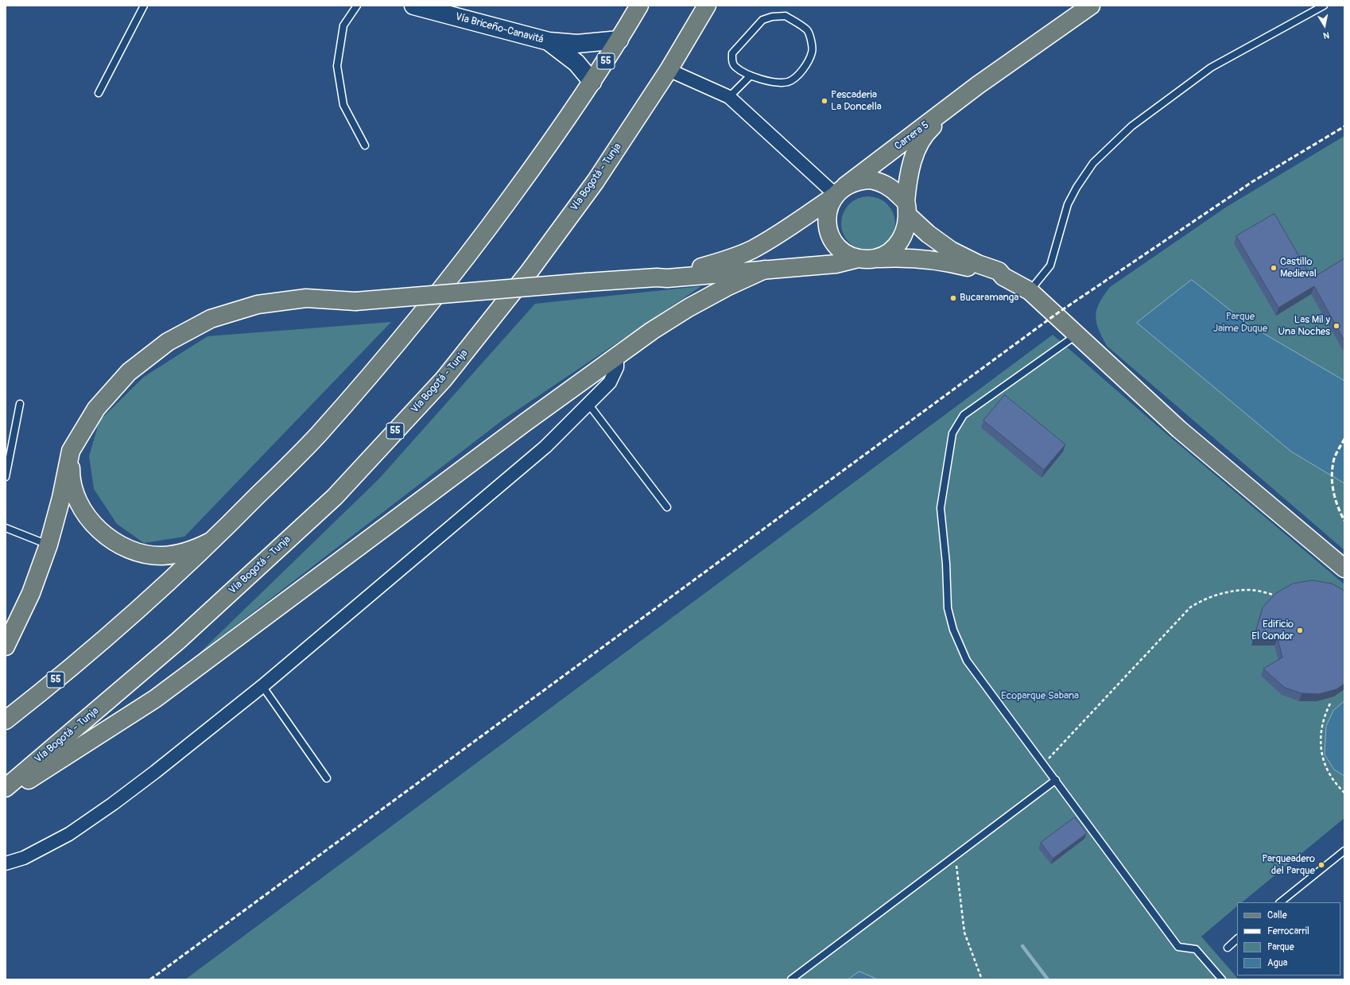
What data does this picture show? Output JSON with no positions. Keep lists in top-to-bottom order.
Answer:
{
  "streets": {
    "main road": [
      "Vía Briceño-Canavitá",
      "55",
      "Carrera 5",
      "Vía Bogotá - Tunja"
    ]
  },
  "parks": ["Parque Jaime Duque", "Ecoparque Sabana"],
  "places": [
    "Pescaderia La Doncella",
    "Castillo Medieval",
    "Bucaramanga",
    "Las Mil y Una Noches",
    "Edificio El Condor",
    "Parqueadero del Parque"
  ],
  "legend": [
    "Calle",
    "Ferrocarril",
    "Parque",
    "Agua"
  ],
  "north": "bottom"
}
